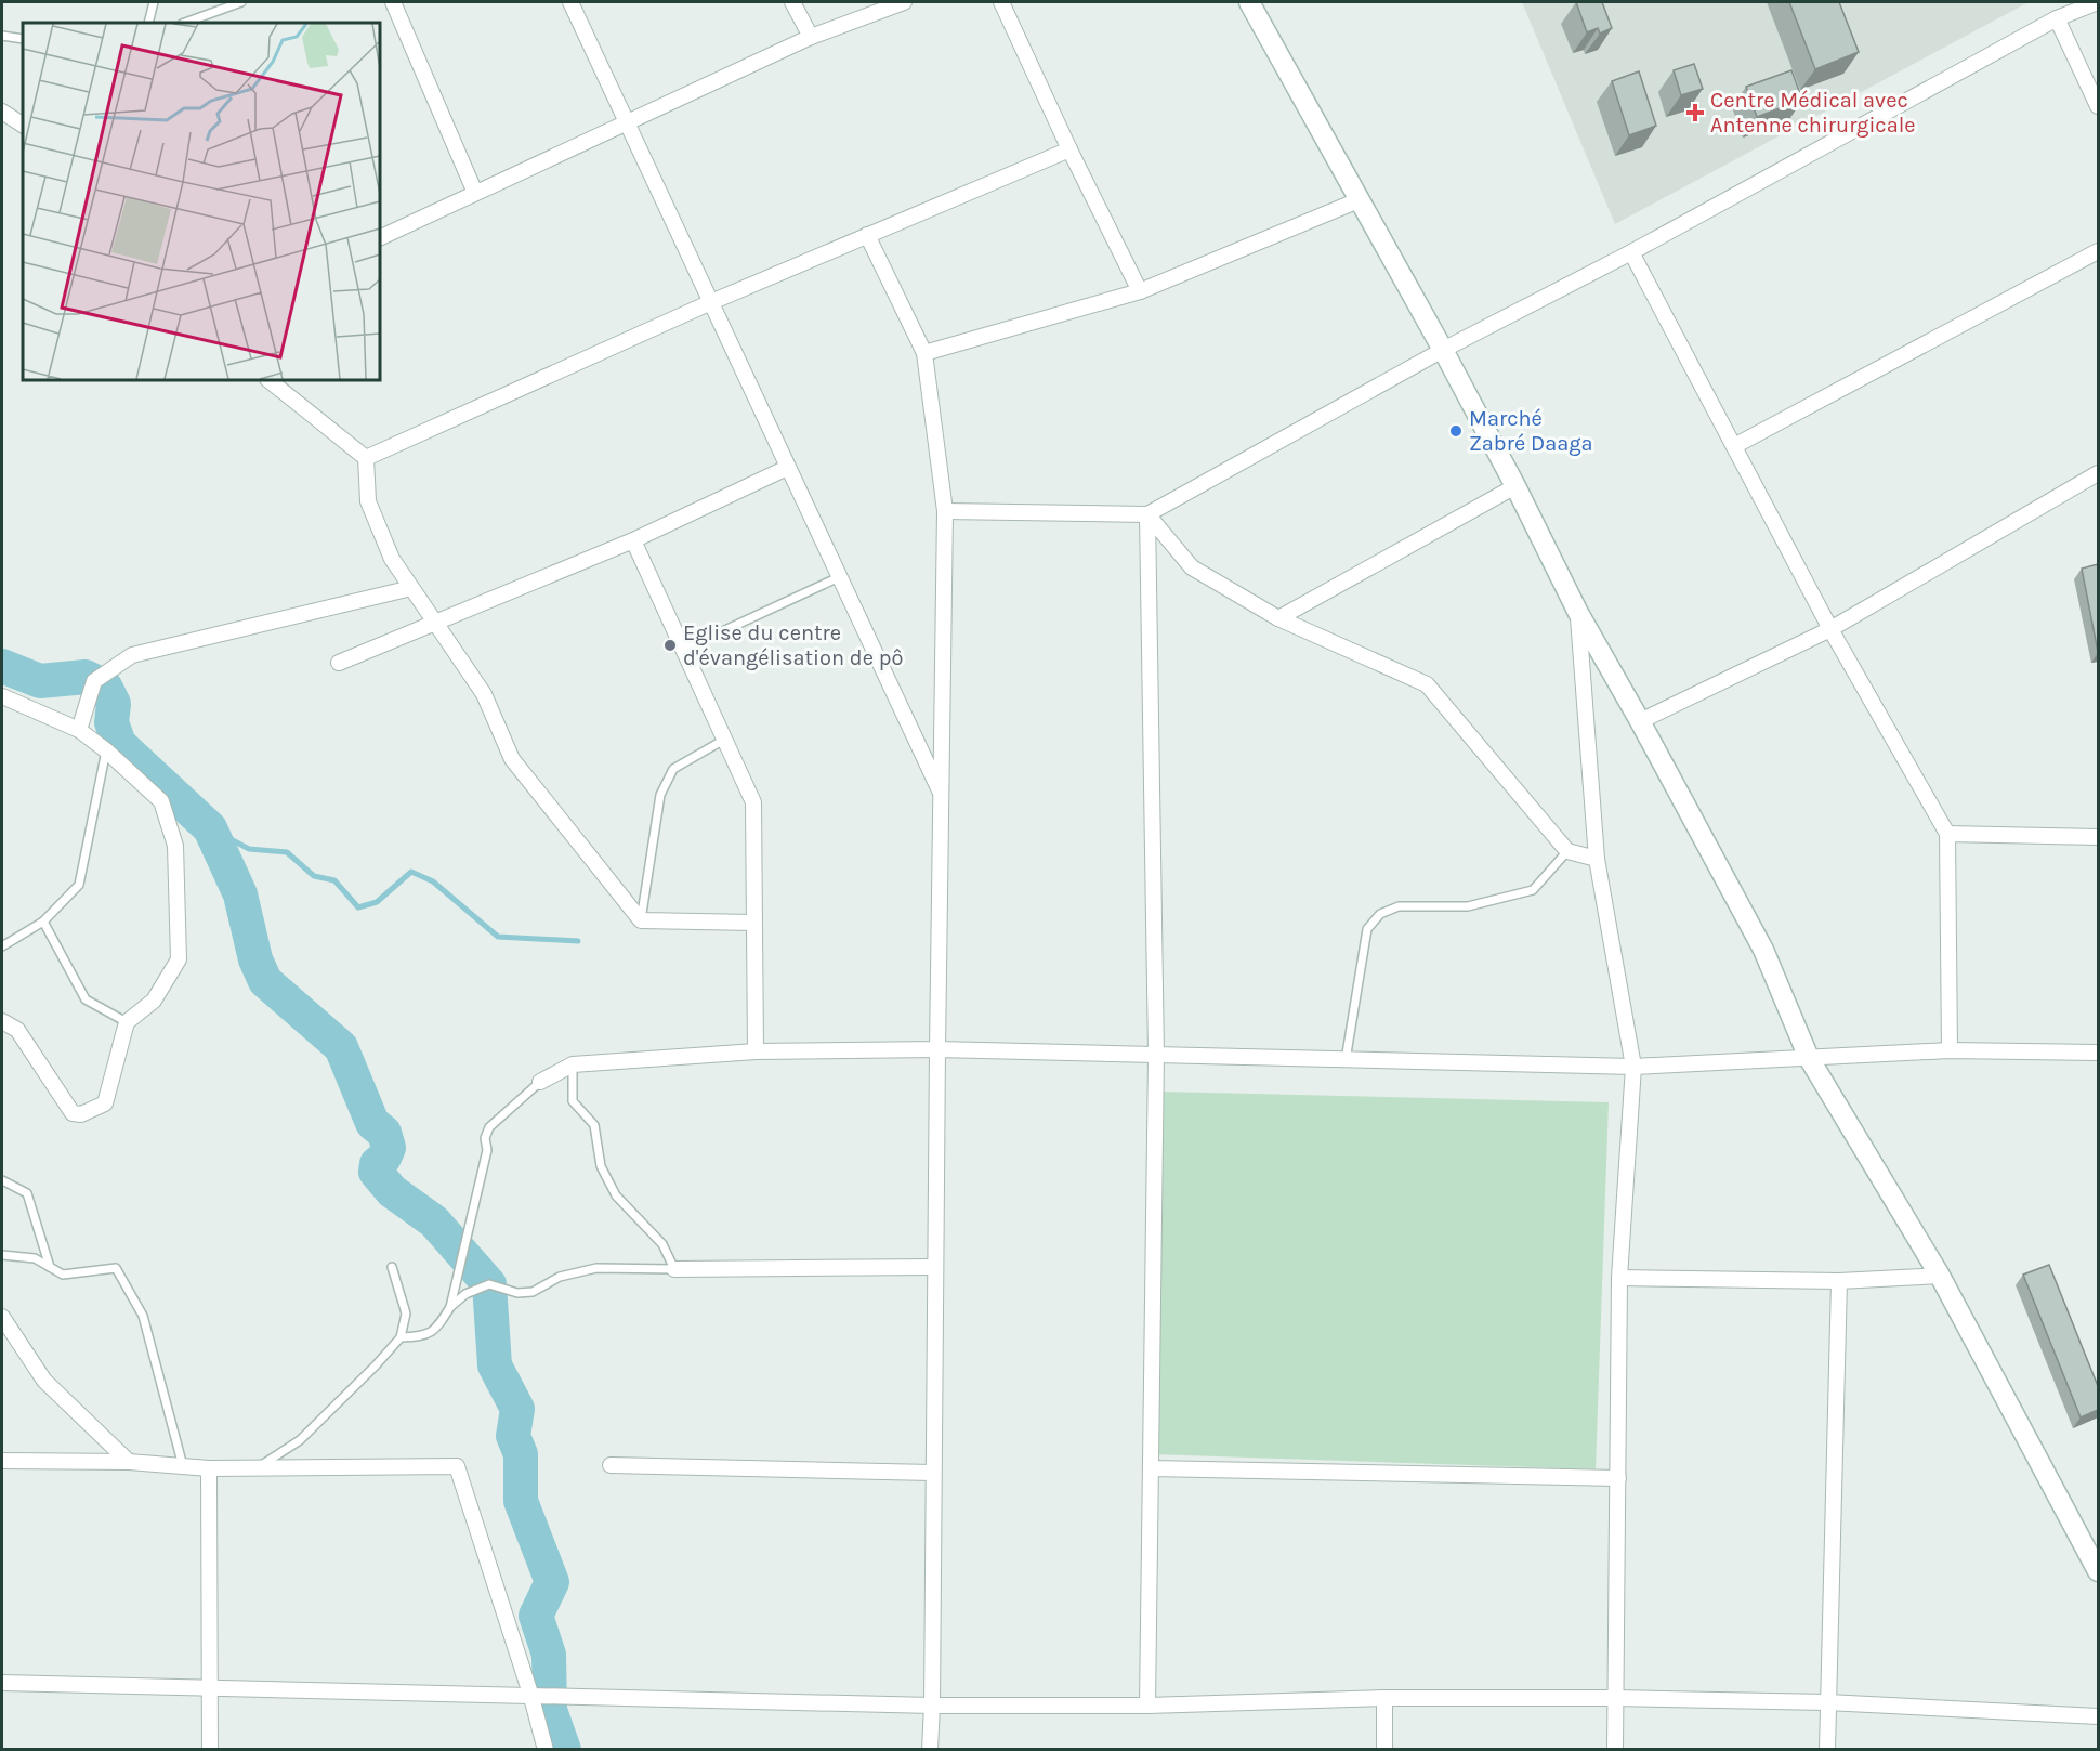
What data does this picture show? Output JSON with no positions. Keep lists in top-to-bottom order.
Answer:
{
  "places": {
    "health": ["Centre Médical avec Antenne chirurgicale"],
    "other": ["Marché Zabré Daaga", "Eglise du centre d'évangélisation de pô"]
  }
}
